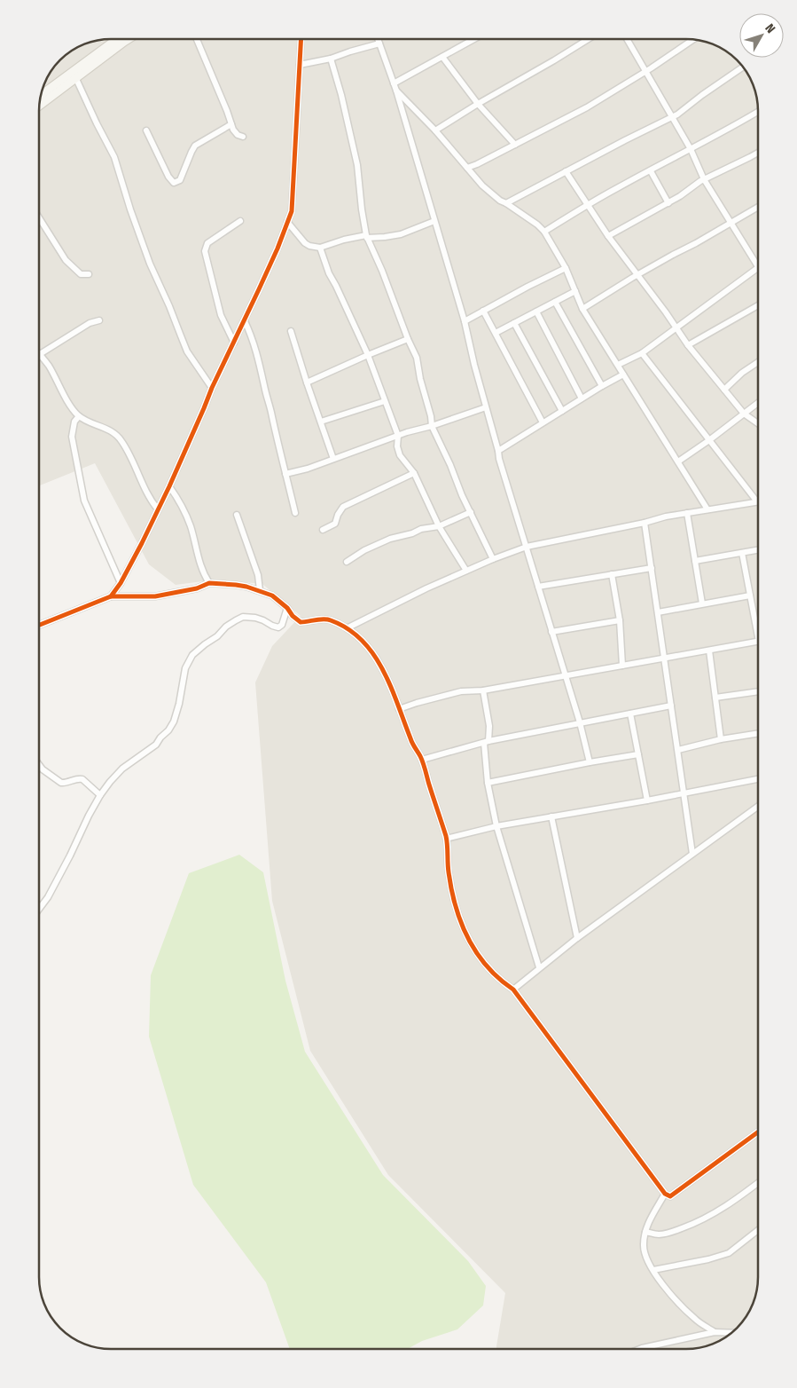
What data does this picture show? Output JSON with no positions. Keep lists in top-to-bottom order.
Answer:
{
  "north": "top right"
}
